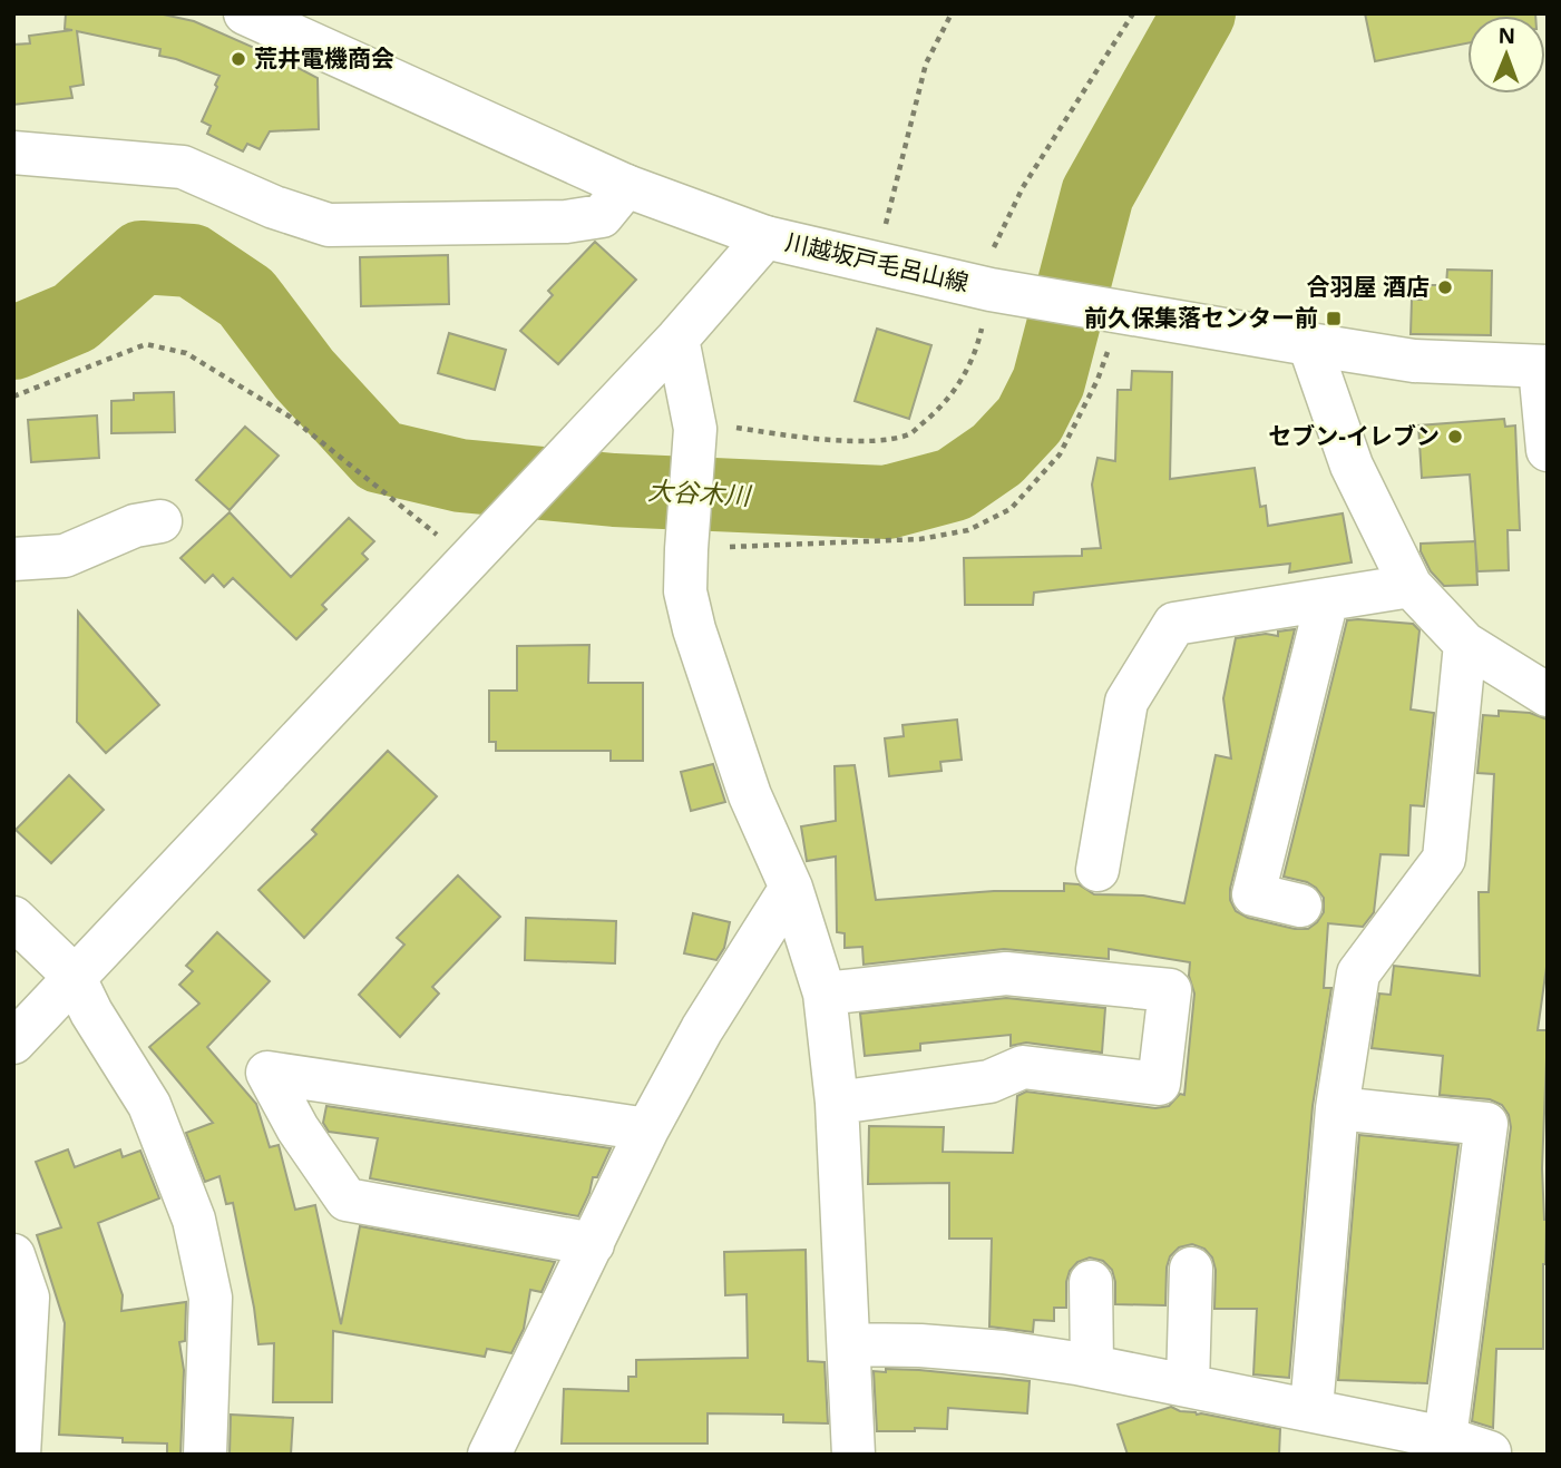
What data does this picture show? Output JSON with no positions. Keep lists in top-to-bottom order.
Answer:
{
  "streets": {
    "street": ["川越坂戸毛呂山線"]
  },
  "water": ["大谷木川"],
  "places": {
    "other": ["荒井電機商会", "合羽屋 酒店", "セブン-イレブン"],
    "transit": ["前久保集落センター前"]
  },
  "north": "top"
}
